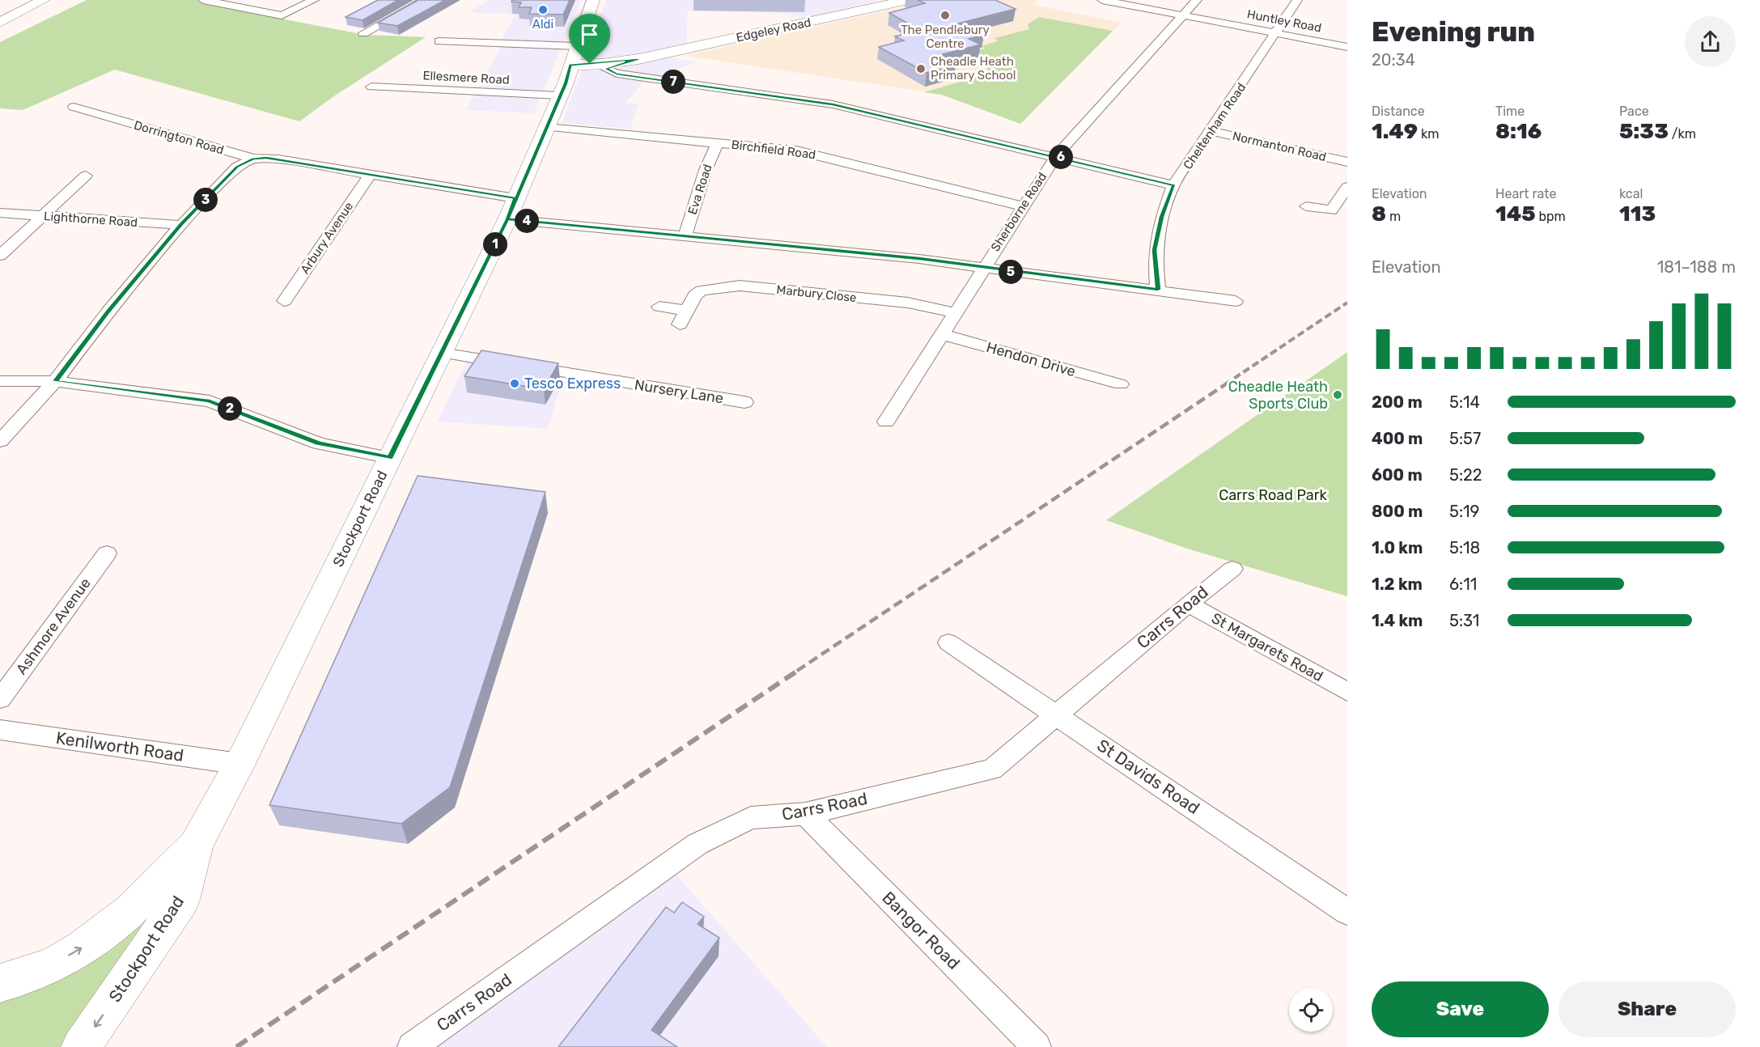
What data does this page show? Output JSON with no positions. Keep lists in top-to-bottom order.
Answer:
{
  "streets": {
    "main road": ["Edgeley Road", "Stockport Road"],
    "street": [
      "Huntley Road",
      "Ellesmere Road",
      "Cheltenham Road",
      "Dorrington Road",
      "Normanton Road",
      "Birchfield Road",
      "Eva Road",
      "Sherborne Road",
      "Lighthorne Road",
      "Arbury Avenue",
      "Marbury Close",
      "Hendon Drive",
      "Nursery Lane",
      "Carrs Road",
      "Ashmore Avenue",
      "St Margarets Road",
      "Kenilworth Road",
      "St Davids Road",
      "Bangor Road"
    ]
  },
  "crossings": [
    ["Huntley Road", "Cheltenham Road"],
    ["Huntley Road", "Sherborne Road"],
    ["Edgeley Road", "Ellesmere Road"],
    ["Edgeley Road", "Stockport Road"],
    ["Ellesmere Road", "Stockport Road"],
    ["Cheltenham Road", "Normanton Road"],
    ["Dorrington Road", "Arbury Avenue"],
    ["Dorrington Road", "Stockport Road"],
    ["Birchfield Road", "Eva Road"],
    ["Birchfield Road", "Sherborne Road"],
    ["Birchfield Road", "Stockport Road"],
    ["Sherborne Road", "Marbury Close"],
    ["Sherborne Road", "Hendon Drive"],
    ["Nursery Lane", "Stockport Road"],
    ["Stockport Road", "Kenilworth Road"],
    ["Carrs Road", "St Margarets Road"],
    ["Carrs Road", "St Davids Road"],
    ["Carrs Road", "Bangor Road"]
  ],
  "parks": ["Carrs Road Park"],
  "places": [
    "Aldi",
    "The Pendlebury Centre",
    "Cheadle Heath Primary School",
    "Tesco Express",
    "Cheadle Heath Sports Club"
  ],
  "page": {
    "heading": ["Evening run", "20:34"],
    "pins": [
      "7",
      "6",
      "3",
      "4",
      "1",
      "5",
      "2"
    ],
    "stats": [
      ["Distance", "1.49 km"],
      ["Time", "8:16"],
      ["Pace", "5:33 /km"],
      ["Elevation", "8 m"],
      ["Heart rate", "145 bpm"],
      ["kcal", "113"]
    ],
    "chart": ["Elevation", "181–188 m"],
    "list": [
      {
        "name": "200 m",
        "note": "5:14"
      },
      {
        "name": "400 m",
        "note": "5:57"
      },
      {
        "name": "600 m",
        "note": "5:22"
      },
      {
        "name": "800 m",
        "note": "5:19"
      },
      {
        "name": "1.0 km",
        "note": "5:18"
      },
      {
        "name": "1.2 km",
        "note": "6:11"
      },
      {
        "name": "1.4 km",
        "note": "5:31"
      }
    ],
    "buttons": ["Save", "Share"]
  }
}
